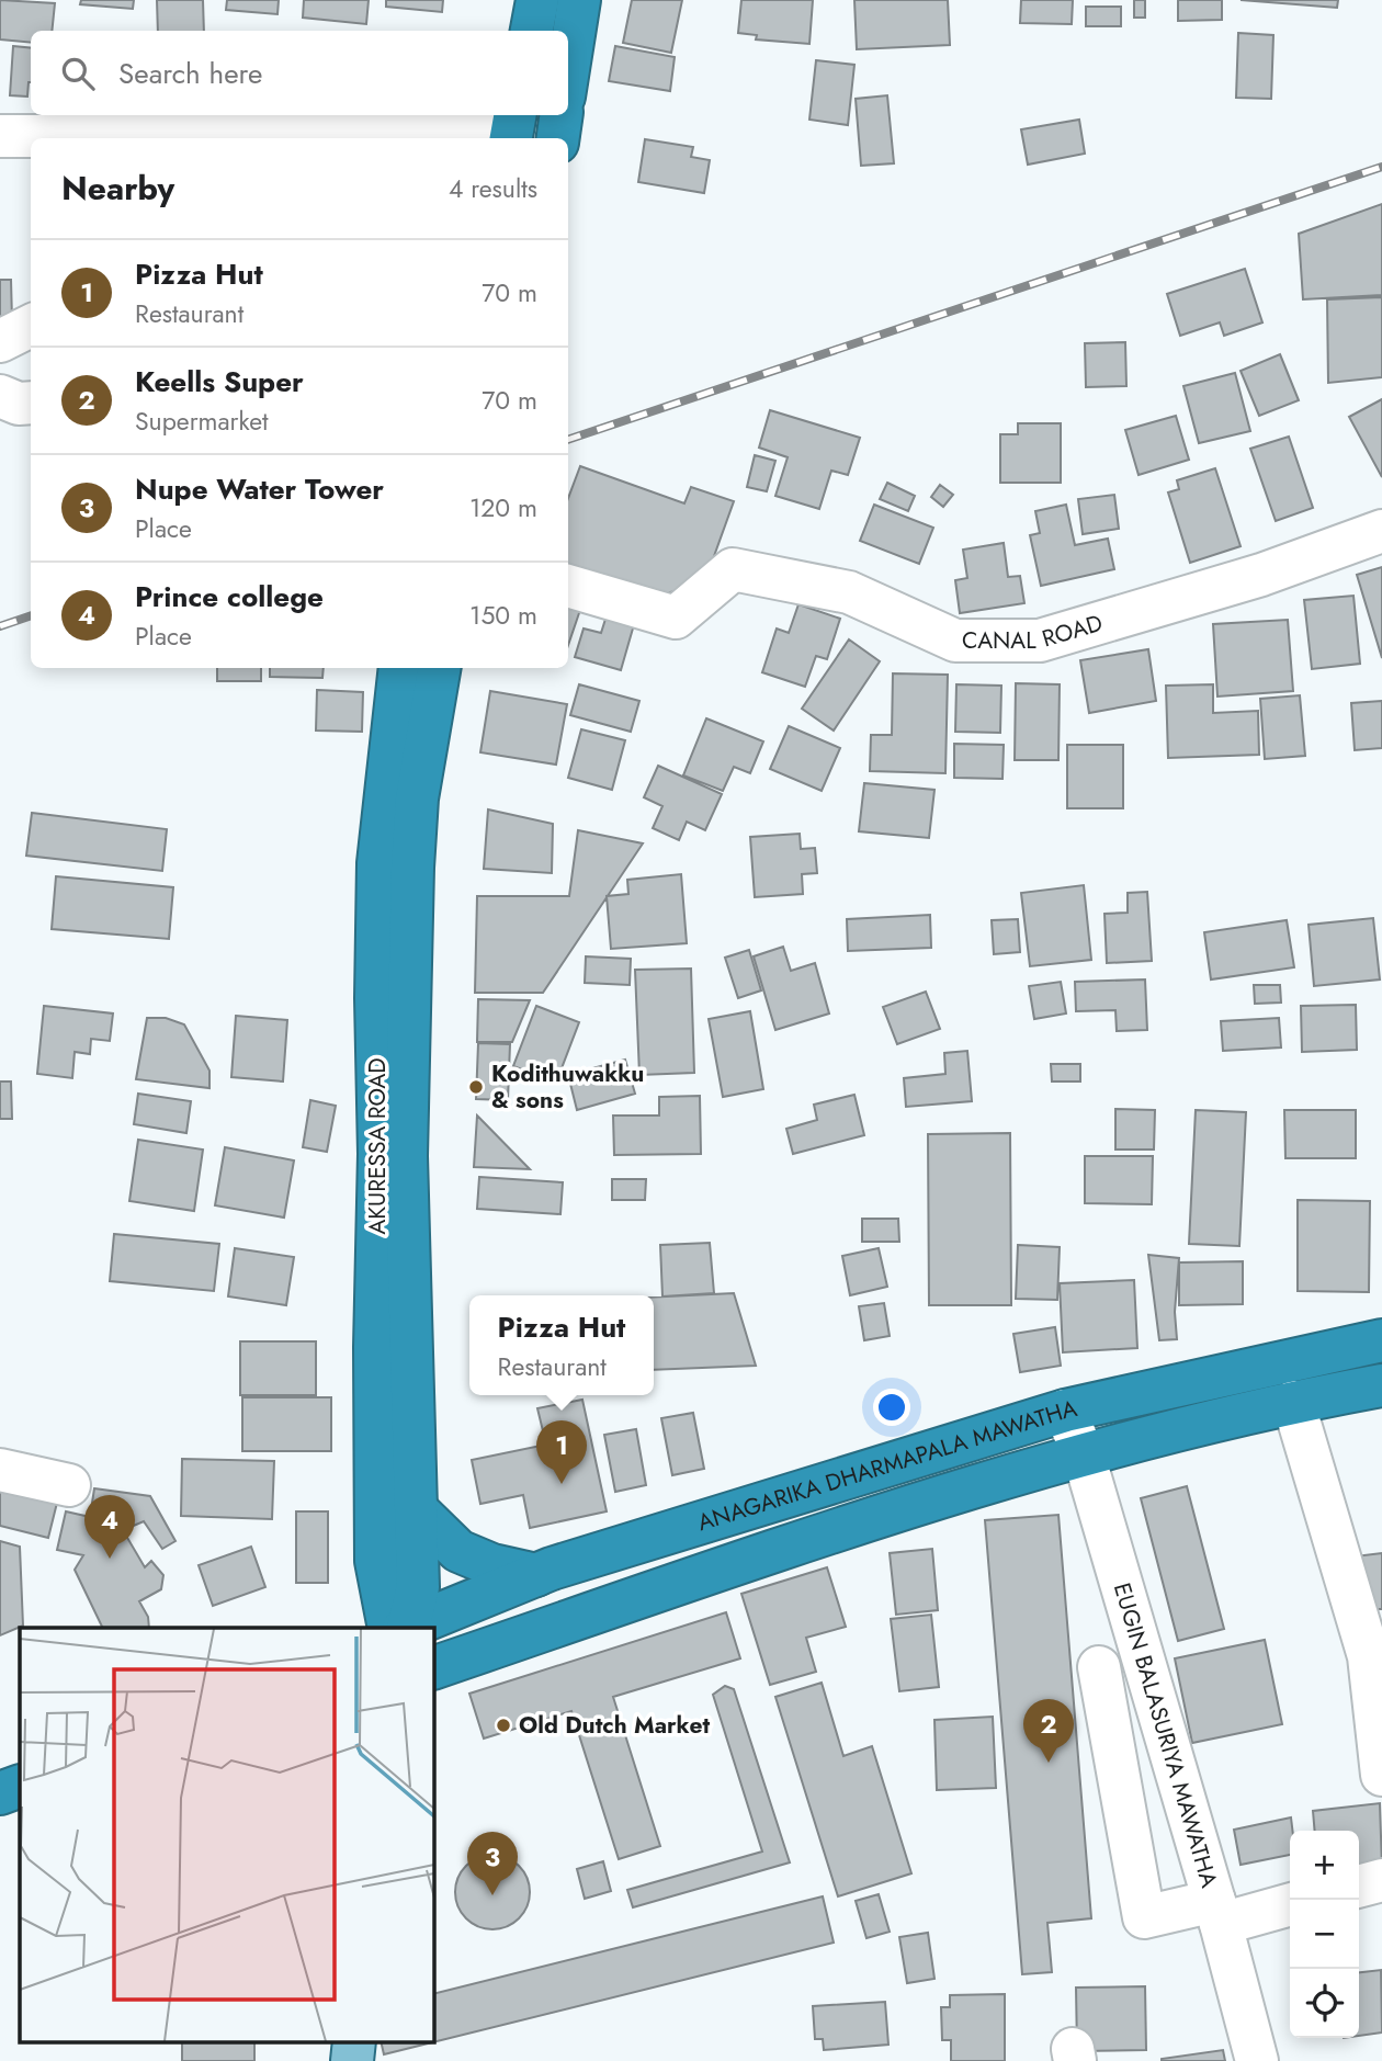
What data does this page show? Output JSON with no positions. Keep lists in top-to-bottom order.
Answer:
{
  "streets": {
    "highway": ["AKURESSA ROAD", "ANAGARIKA DHARMAPALA MAWATHA"],
    "street": ["CANAL ROAD", "EUGIN BALASURIYA MAWATHA"]
  },
  "crossings": [
    ["ANAGARIKA DHARMAPALA MAWATHA", "EUGIN BALASURIYA MAWATHA"]
  ],
  "places": ["Kodithuwakku & sons", "Old Dutch Market"],
  "page": {
    "search": "Search here",
    "heading": ["Nearby", "4 results"],
    "list": [
      {
        "mark": "1",
        "name": "Pizza Hut",
        "note": "Restaurant",
        "value": "70 m"
      },
      {
        "mark": "2",
        "name": "Keells Super",
        "note": "Supermarket",
        "value": "70 m"
      },
      {
        "mark": "3",
        "name": "Nupe Water Tower",
        "note": "Place",
        "value": "120 m"
      },
      {
        "mark": "4",
        "name": "Prince college",
        "note": "Place",
        "value": "150 m"
      }
    ],
    "popup": ["Pizza Hut", "Restaurant"],
    "pins": [
      "1",
      "4",
      "2",
      "3"
    ],
    "map_buttons": ["+", "−"]
  }
}
